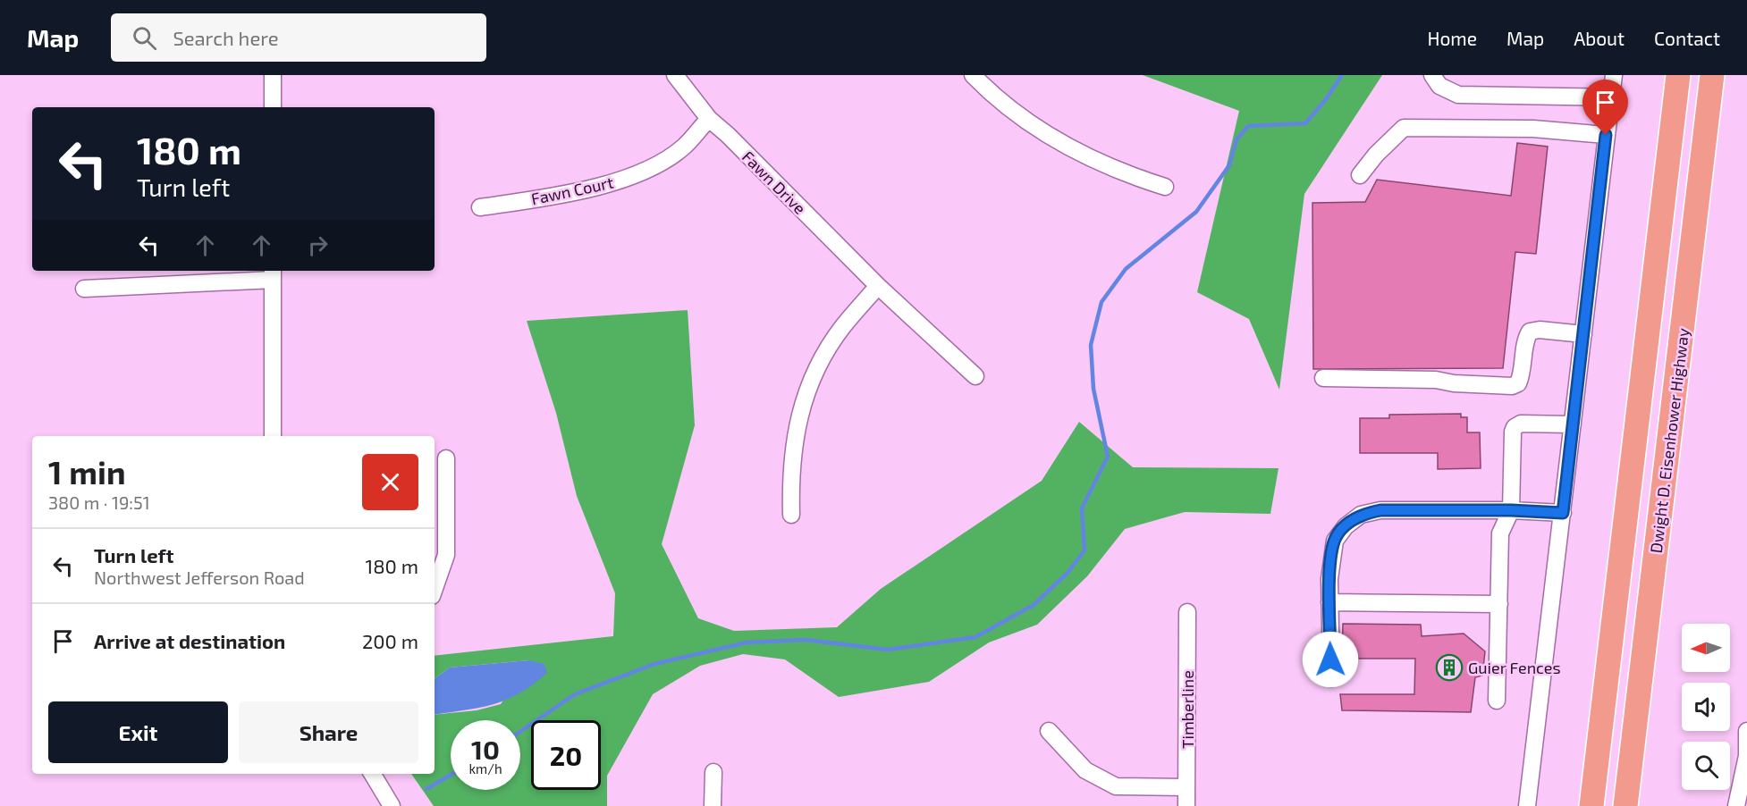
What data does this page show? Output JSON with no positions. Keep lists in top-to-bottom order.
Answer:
{
  "streets": {
    "highway": ["Dwight D. Eisenhower Highway"],
    "street": ["Fawn Drive", "Fawn Court", "Timberline"]
  },
  "crossings": [
    ["Fawn Drive", "Fawn Court"]
  ],
  "places": {
    "building": ["Guier Fences"]
  },
  "north": "left",
  "page": {
    "header": "Map",
    "search": "Search here",
    "nav": [
      "Home",
      "Map",
      "About",
      "Contact"
    ],
    "turn": ["180 m", "Turn left"],
    "heading": ["1 min", "380 m · 19:51"],
    "list": [
      {
        "name": "Turn left",
        "note": "Northwest Jefferson Road",
        "value": "180 m"
      },
      {
        "name": "Arrive at destination",
        "value": "200 m"
      }
    ],
    "buttons": ["Exit", "Share"],
    "speed": "10 km/h",
    "limit": "20"
  }
}
